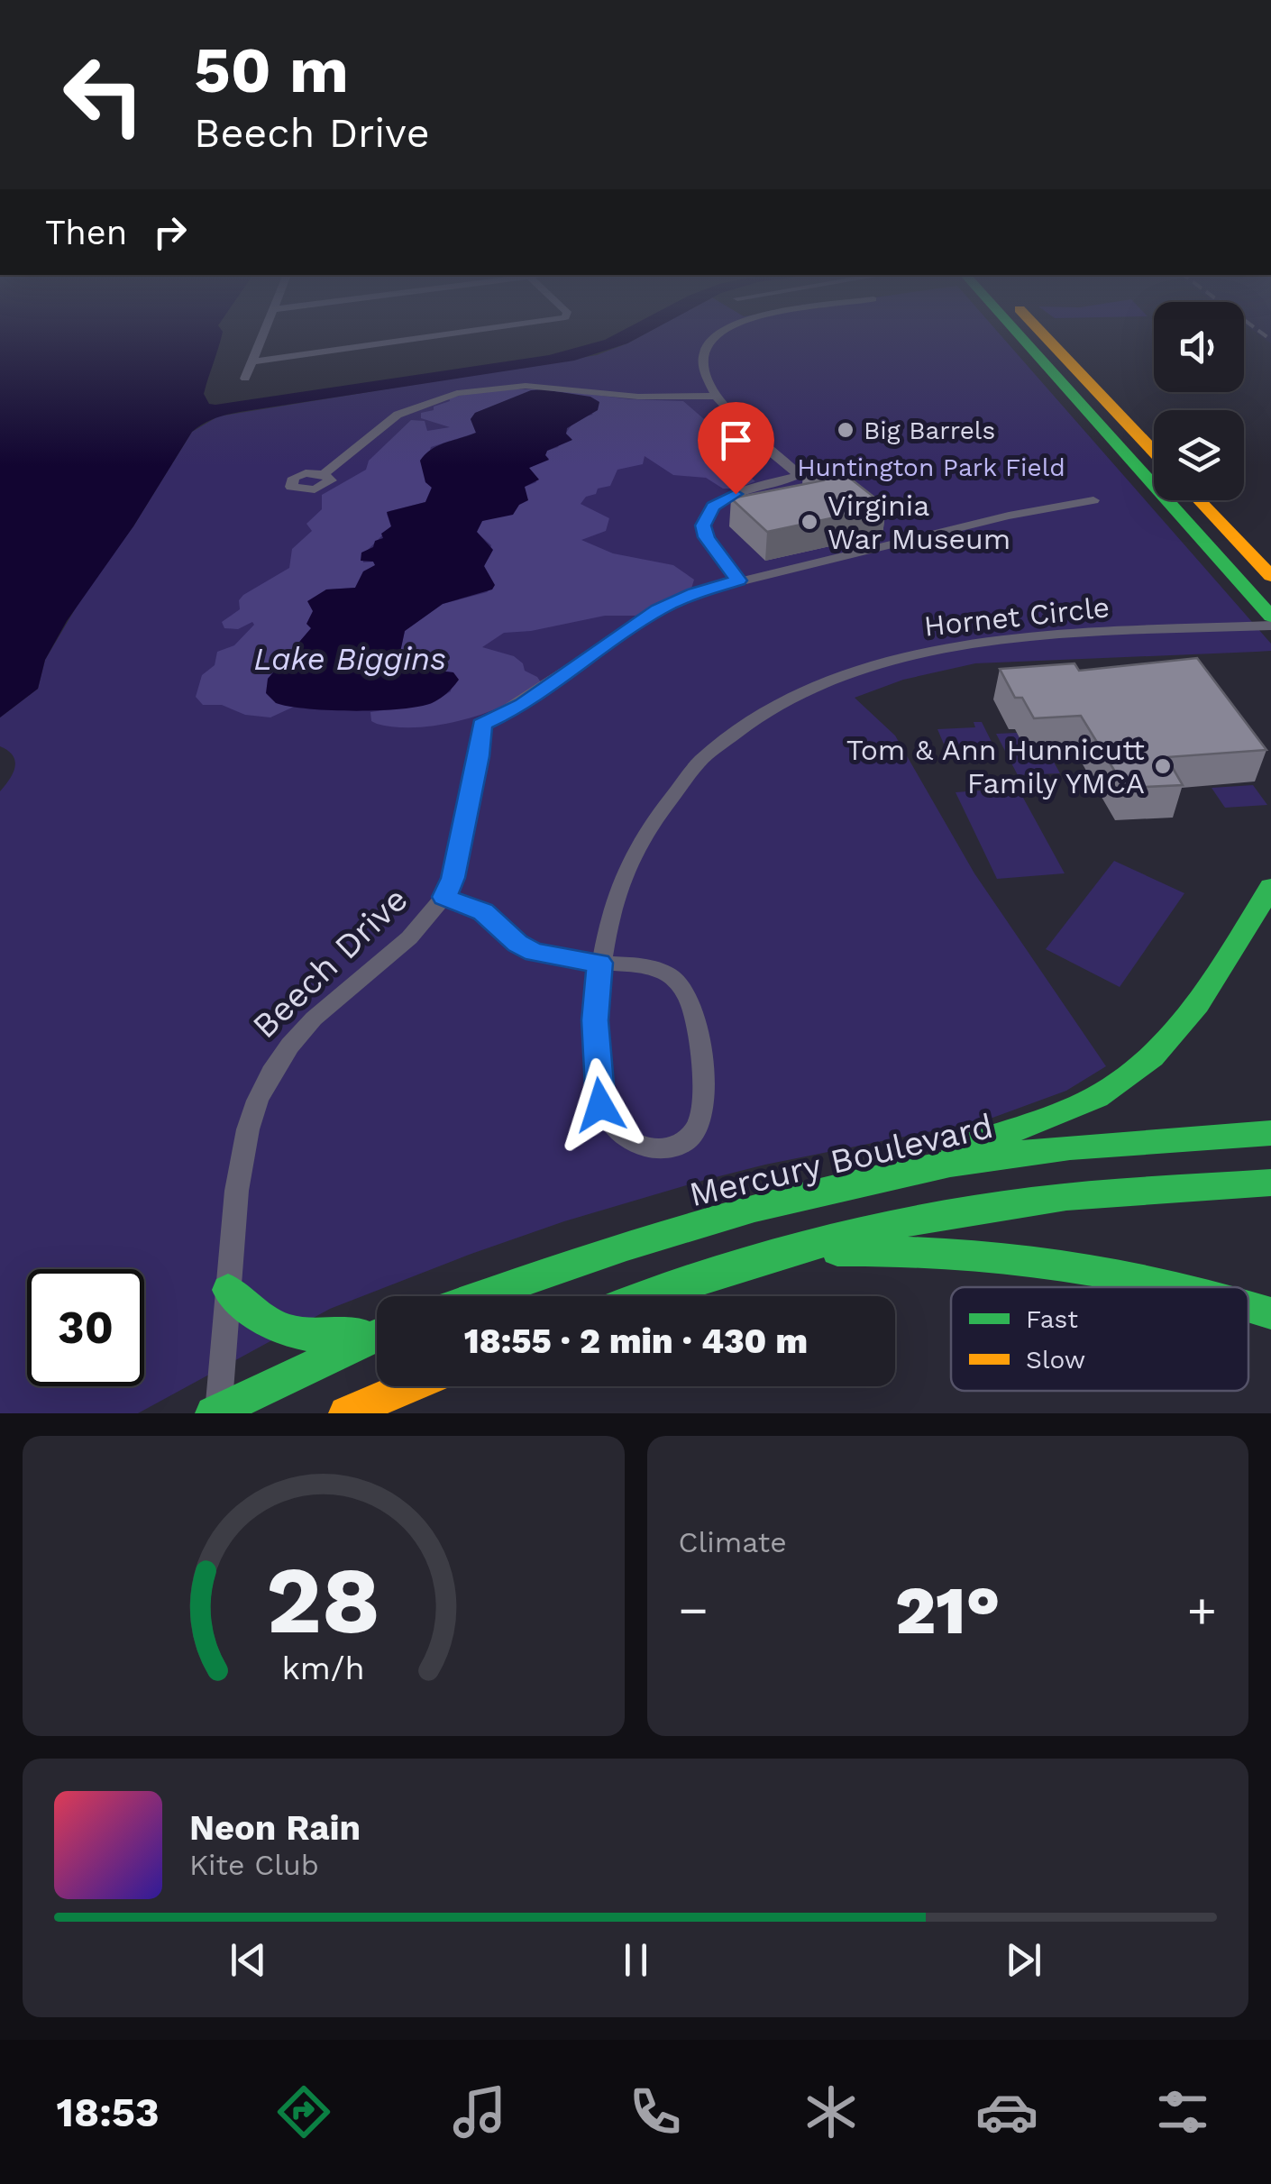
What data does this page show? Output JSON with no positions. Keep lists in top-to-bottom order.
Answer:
{
  "streets": {
    "main road": ["Mercury Boulevard"],
    "street": ["Hornet Circle", "Beech Drive"]
  },
  "crossings": [
    ["Hornet Circle", "Beech Drive"]
  ],
  "water": ["Lake Biggins"],
  "parks": ["Huntington Park Field"],
  "places": ["Big Barrels", "Virginia War Museum", "Tom & Ann Hunnicutt Family YMCA"],
  "legend": ["Fast", "Slow"],
  "page": {
    "turn": ["50 m", "Beech Drive"],
    "then": "Then",
    "limit": "30",
    "trip": "18:55 · 2 min · 430 m",
    "tile": "Climate",
    "heat": ["−", "21°", "+"],
    "song": ["Neon Rain", "Kite Club"],
    "tabs": "18:53",
    "gauge": ["28", "km/h"]
  }
}
